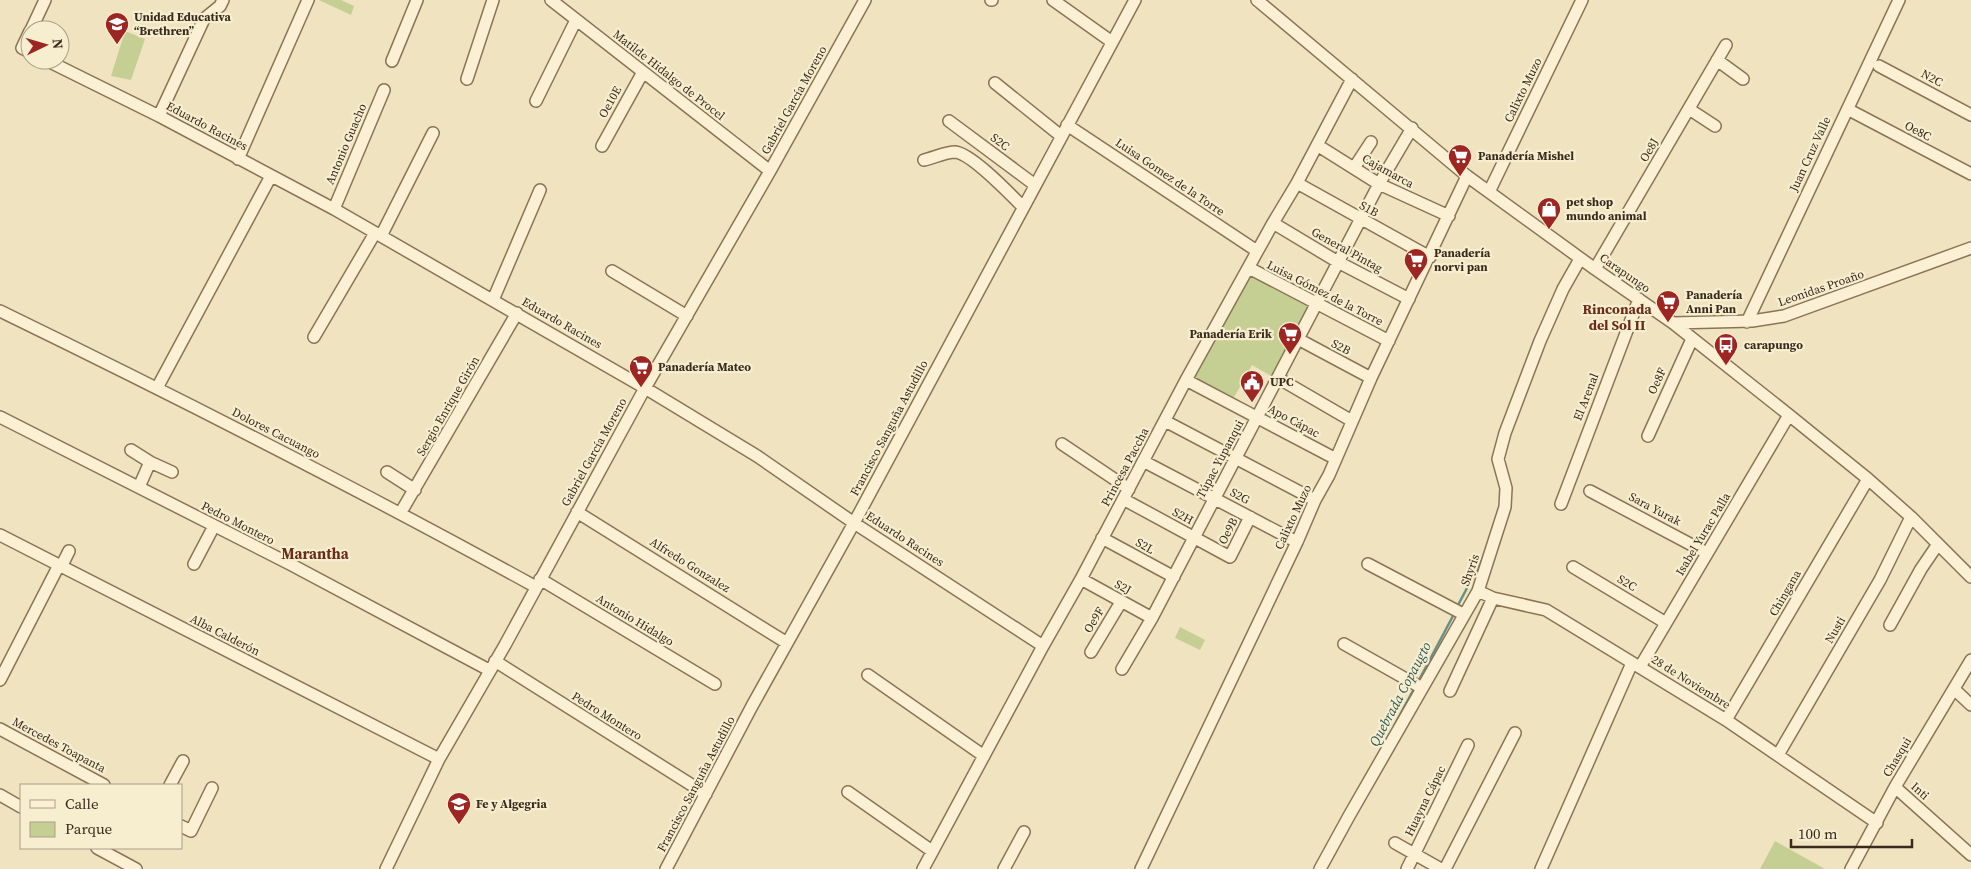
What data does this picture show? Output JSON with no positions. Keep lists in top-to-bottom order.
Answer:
{
  "streets": {
    "street": [
      "Matilde Hidalgo de Procel",
      "N2C",
      "Calixto Muzo",
      "Gabriel García Moreno",
      "Oe10E",
      "Eduardo Racines",
      "Oe8C",
      "S2C",
      "Antonio Guacho",
      "Oe8J",
      "Juan Cruz Valle",
      "Cajamarca",
      "Luisa Gomez de la Torre",
      "S1B",
      "General Pintag",
      "Carapungo",
      "Leonidas Proaño",
      "Luisa Gómez de la Torre",
      "S2B",
      "Oe8F",
      "El Arenal",
      "Sergio Enrique Girón",
      "Apo Cápac",
      "Francisco Sanguña Astudillo",
      "Dolores Cacuango",
      "Túpac Yupanqui",
      "Princesa Paccha",
      "S2G",
      "Sara Yurak",
      "S2H",
      "Pedro Montero",
      "Oe9B",
      "Isabel Yurac Palla",
      "S2L",
      "Alfredo Gonzalez",
      "Shyris",
      "S2J",
      "Chingana",
      "Antonio Hidalgo",
      "Oe9F",
      "Nusti",
      "Alba Calderón",
      "28 de Noviembre",
      "Mercedes Toapanta",
      "Chasqui",
      "Inti",
      "Huayna Cápac"
    ]
  },
  "crossings": [
    ["Matilde Hidalgo de Procel", "Gabriel García Moreno"],
    ["Matilde Hidalgo de Procel", "Oe10E"],
    ["Calixto Muzo", "Cajamarca"],
    ["Calixto Muzo", "S1B"],
    ["Calixto Muzo", "General Pintag"],
    ["Calixto Muzo", "Carapungo"],
    ["Calixto Muzo", "Luisa Gómez de la Torre"],
    ["Calixto Muzo", "S2B"],
    ["Calixto Muzo", "Apo Cápac"],
    ["Calixto Muzo", "S2G"],
    ["Gabriel García Moreno", "Eduardo Racines"],
    ["Gabriel García Moreno", "Dolores Cacuango"],
    ["Gabriel García Moreno", "Pedro Montero"],
    ["Gabriel García Moreno", "Alfredo Gonzalez"],
    ["Gabriel García Moreno", "Antonio Hidalgo"],
    ["Gabriel García Moreno", "Alba Calderón"],
    ["Eduardo Racines", "Antonio Guacho"],
    ["Eduardo Racines", "Sergio Enrique Girón"],
    ["Eduardo Racines", "Francisco Sanguña Astudillo"],
    ["Eduardo Racines", "Princesa Paccha"],
    ["S2C", "Francisco Sanguña Astudillo"],
    ["S2C", "Isabel Yurac Palla"],
    ["Oe8J", "Carapungo"],
    ["Juan Cruz Valle", "Leonidas Proaño"],
    ["Cajamarca", "Túpac Yupanqui"],
    ["Cajamarca", "Princesa Paccha"],
    ["Luisa Gomez de la Torre", "Francisco Sanguña Astudillo"],
    ["Luisa Gomez de la Torre", "Princesa Paccha"],
    ["S1B", "Túpac Yupanqui"],
    ["S1B", "Princesa Paccha"],
    ["General Pintag", "Túpac Yupanqui"],
    ["General Pintag", "Princesa Paccha"],
    ["Carapungo", "Leonidas Proaño"],
    ["Carapungo", "Oe8F"],
    ["Carapungo", "El Arenal"],
    ["Carapungo", "Túpac Yupanqui"],
    ["Carapungo", "Princesa Paccha"],
    ["Carapungo", "Isabel Yurac Palla"],
    ["Carapungo", "Shyris"],
    ["Carapungo", "Chingana"],
    ["Carapungo", "Nusti"],
    ["Luisa Gómez de la Torre", "Túpac Yupanqui"],
    ["Luisa Gómez de la Torre", "Princesa Paccha"],
    ["S2B", "Túpac Yupanqui"],
    ["Sergio Enrique Girón", "Dolores Cacuango"],
    ["Apo Cápac", "Túpac Yupanqui"],
    ["Apo Cápac", "Princesa Paccha"],
    ["Francisco Sanguña Astudillo", "Pedro Montero"],
    ["Francisco Sanguña Astudillo", "Alfredo Gonzalez"],
    ["Dolores Cacuango", "Antonio Hidalgo"],
    ["Túpac Yupanqui", "S2G"],
    ["Túpac Yupanqui", "S2H"],
    ["Túpac Yupanqui", "S2L"],
    ["Túpac Yupanqui", "S2J"],
    ["Princesa Paccha", "S2G"],
    ["Princesa Paccha", "S2H"],
    ["Princesa Paccha", "S2L"],
    ["Princesa Paccha", "S2J"],
    ["S2G", "Oe9B"],
    ["Sara Yurak", "Isabel Yurac Palla"],
    ["S2H", "Oe9B"],
    ["Isabel Yurac Palla", "28 de Noviembre"],
    ["Shyris", "28 de Noviembre"],
    ["S2J", "Oe9F"],
    ["Chingana", "28 de Noviembre"],
    ["Nusti", "28 de Noviembre"],
    ["28 de Noviembre", "Chasqui"],
    ["Chasqui", "Inti"]
  ],
  "districts": ["Rinconada del Sol II", "Marantha"],
  "water": ["Quebrada Copaugto"],
  "places": {
    "school or university": ["Unidad Educativa “Brethren”", "Fe y Algegria"],
    "supermarket": [
      "Panadería Mishel",
      "Panadería norvi pan",
      "Panadería Anni Pan",
      "Panadería Erik",
      "Panadería Mateo"
    ],
    "shop": ["pet shop mundo animal"],
    "bus stop": ["carapungo"],
    "public building": ["UPC"]
  },
  "legend": ["Calle", "Parque"],
  "scale_bar": "100 m",
  "north": "right"
}
